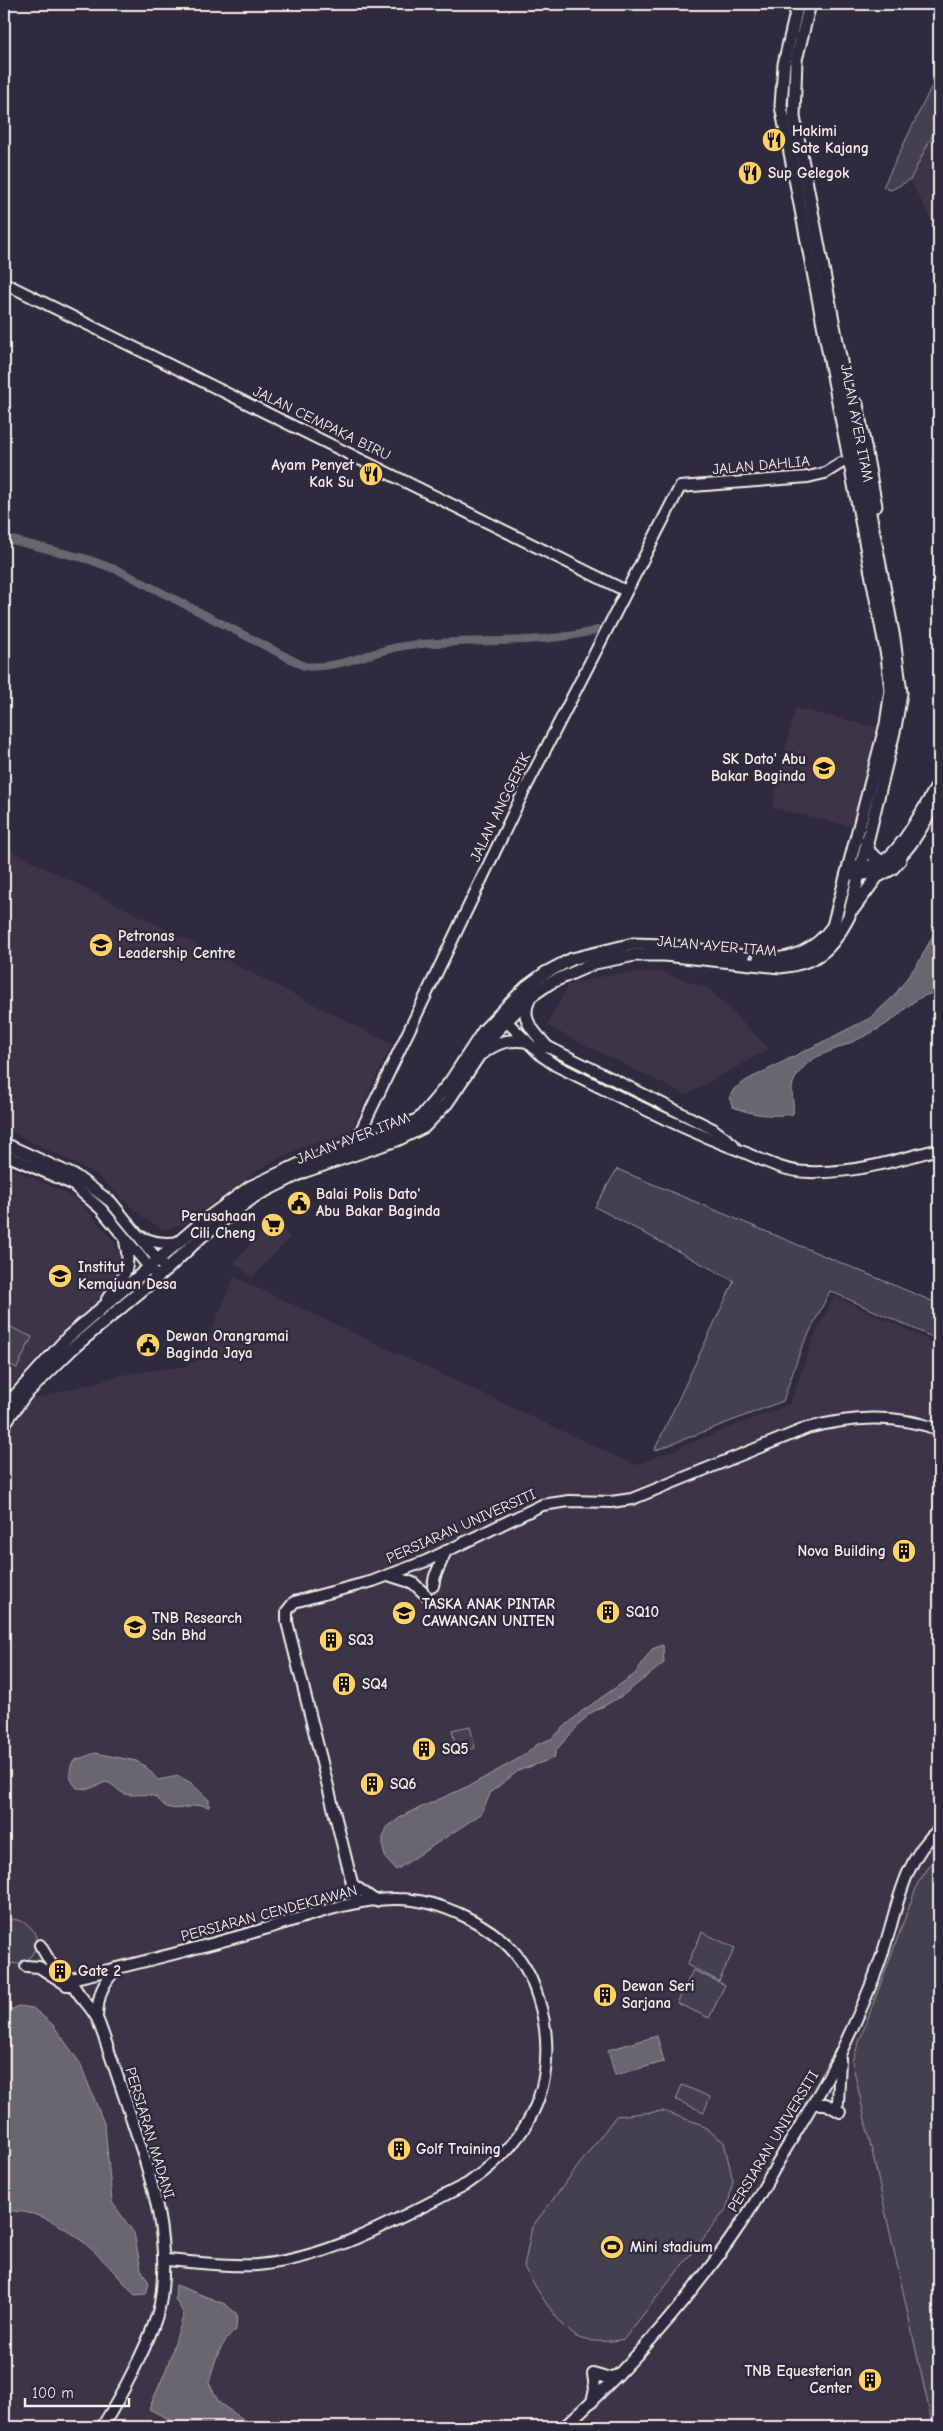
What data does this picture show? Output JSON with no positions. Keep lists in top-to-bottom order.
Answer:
{
  "streets": {
    "main road": ["JALAN AYER ITAM"],
    "street": [
      "JALAN CEMPAKA BIRU",
      "JALAN DAHLIA",
      "JALAN ANGGERIK",
      "PERSIARAN UNIVERSITI",
      "PERSIARAN CENDEKIAWAN",
      "PERSIARAN MADANI"
    ]
  },
  "crossings": [
    ["JALAN CEMPAKA BIRU", "JALAN ANGGERIK"],
    ["JALAN AYER ITAM", "JALAN ANGGERIK"],
    ["JALAN DAHLIA", "JALAN ANGGERIK"],
    ["PERSIARAN UNIVERSITI", "PERSIARAN CENDEKIAWAN"],
    ["PERSIARAN CENDEKIAWAN", "PERSIARAN MADANI"]
  ],
  "places": {
    "restaurant": ["Hakimi Sate Kajang", "Sup Gelegok", "Ayam Penyet Kak Su"],
    "school or university": [
      "SK Dato' Abu Bakar Baginda",
      "Petronas Leadership Centre",
      "Institut Kemajuan Desa",
      "TASKA ANAK PINTAR CAWANGAN UNITEN",
      "TNB Research Sdn Bhd"
    ],
    "public building": ["Balai Polis Dato' Abu Bakar Baginda", "Dewan Orangramai Baginda Jaya"],
    "supermarket": ["Perusahaan Cili Cheng"],
    "building": [
      "Nova Building",
      "SQ10",
      "SQ3",
      "SQ4",
      "SQ5",
      "SQ6",
      "Gate 2",
      "Dewan Seri Sarjana",
      "Golf Training",
      "TNB Equesterian Center"
    ],
    "sports": ["Mini stadium"]
  },
  "scale_bar": "100 m"
}
